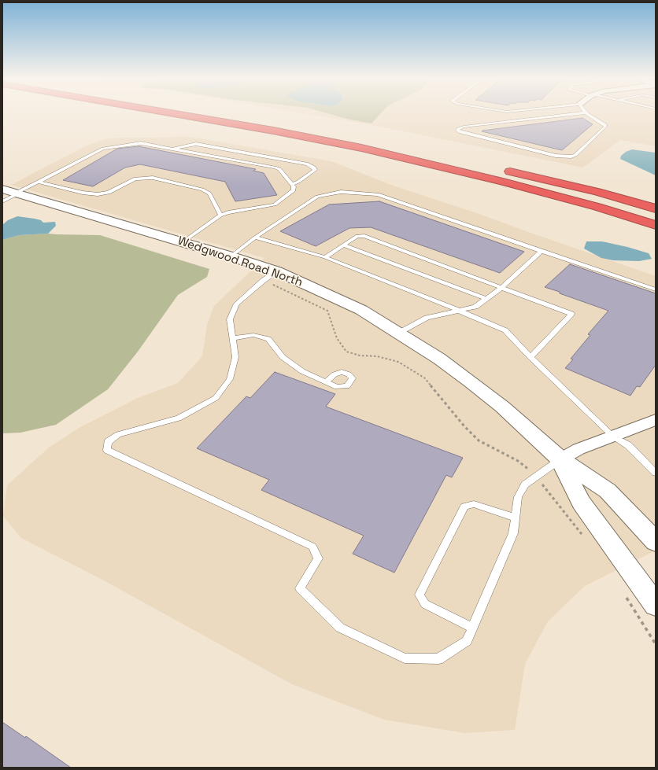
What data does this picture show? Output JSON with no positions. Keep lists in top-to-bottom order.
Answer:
{
  "streets": {
    "street": ["Wedgwood Road North"]
  }
}
